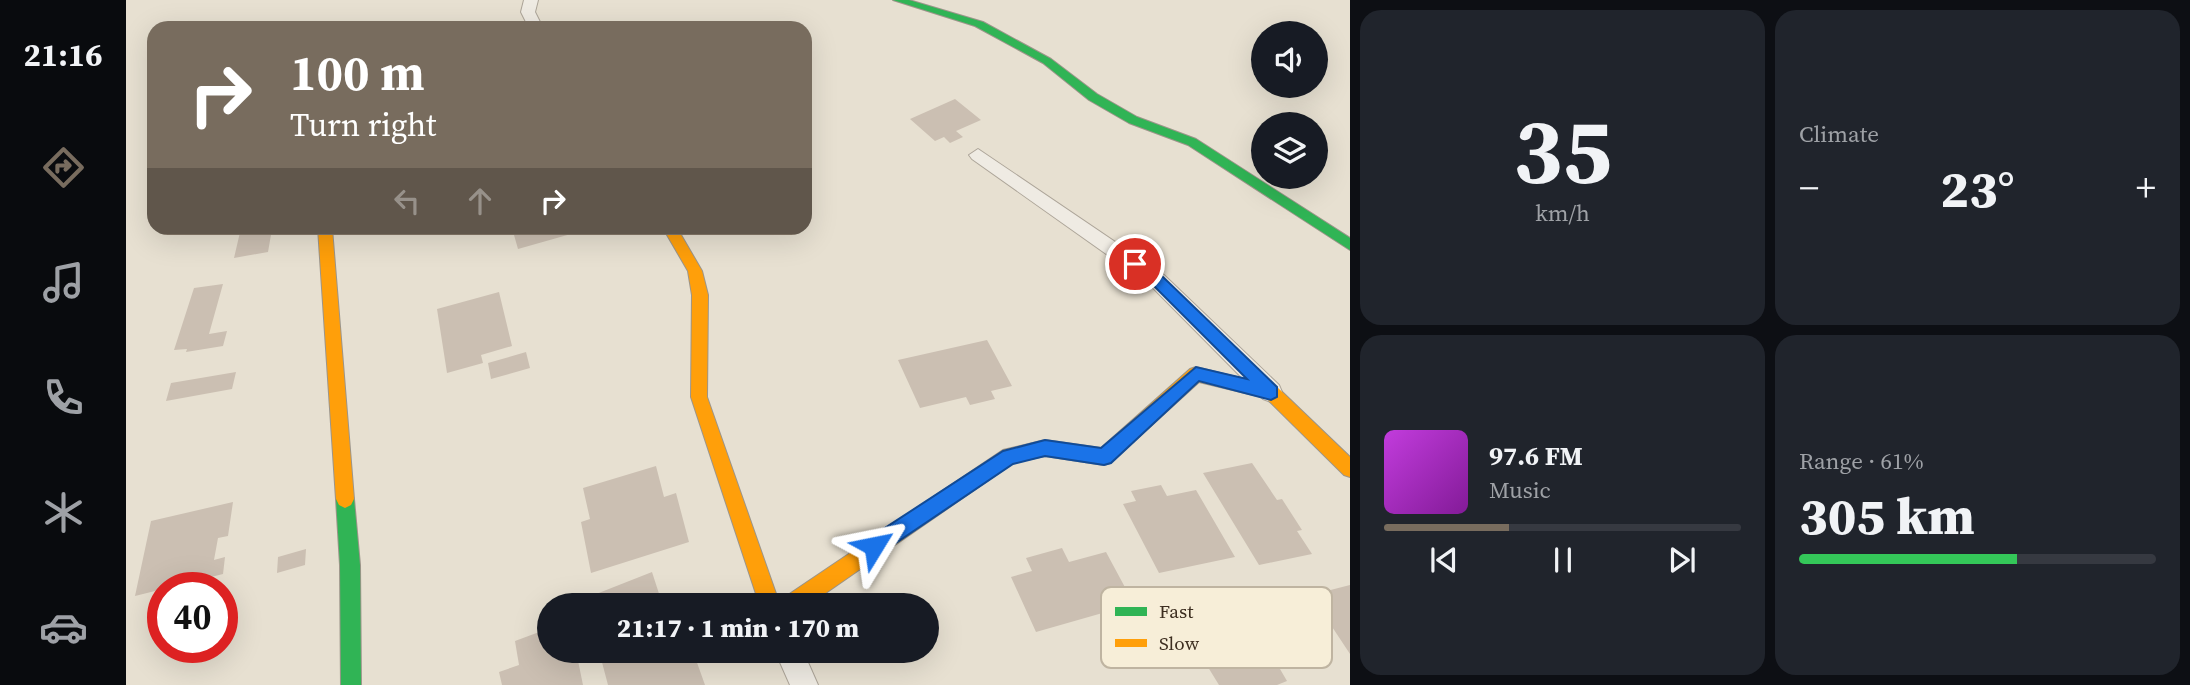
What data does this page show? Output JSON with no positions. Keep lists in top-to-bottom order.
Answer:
{
  "legend": ["Fast", "Slow"],
  "page": {
    "tabs": "21:16",
    "tile": [
      ["35", "km/h"],
      "Climate",
      ["Range · 61%", "305 km"]
    ],
    "turn": ["100 m", "Turn right"],
    "heat": ["−", "23°", "+"],
    "song": ["97.6 FM", "Music"],
    "limit": "40",
    "trip": "21:17 · 1 min · 170 m"
  }
}
